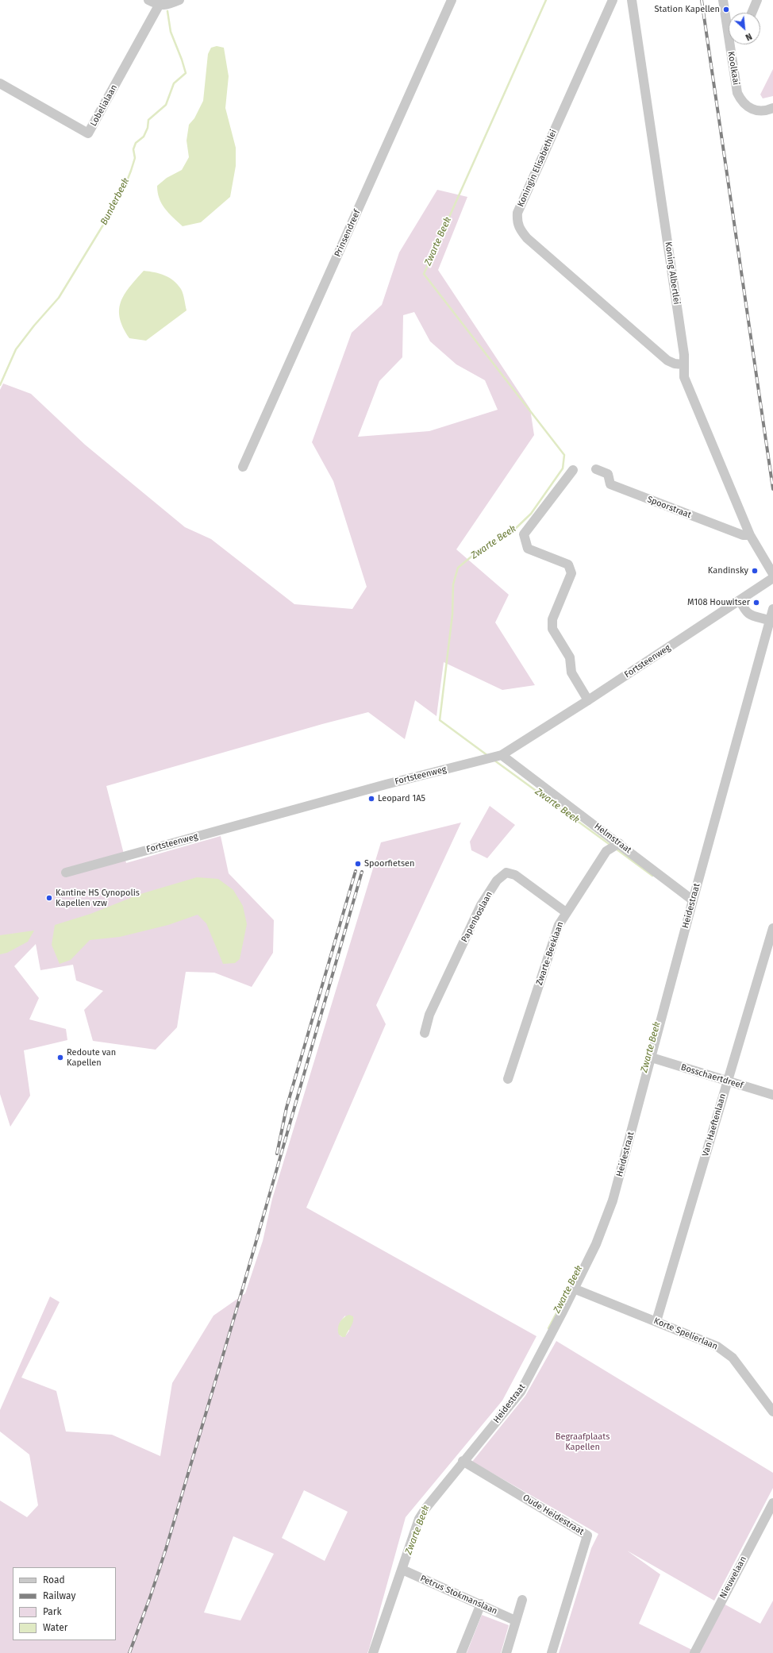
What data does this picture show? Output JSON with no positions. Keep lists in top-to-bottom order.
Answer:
{
  "streets": {
    "street": [
      "Koolkaai",
      "Lobelialaan",
      "Koningin Elisabethlei",
      "Prinsendreef",
      "Koning Albertlei",
      "Spoorstraat",
      "Fortsteenweg",
      "Helmstraat",
      "Heidestraat",
      "Papenboslaan",
      "Zwarte-Beeklaan",
      "Bosschaertdreef",
      "Van Haeftenlaan",
      "Korte Spelierlaan",
      "Oude Heidestraat",
      "Nieuwelaan",
      "Petrus Stokmanslaan"
    ]
  },
  "crossings": [
    ["Koningin Elisabethlei", "Koning Albertlei"],
    ["Koning Albertlei", "Spoorstraat"],
    ["Fortsteenweg", "Helmstraat"],
    ["Helmstraat", "Heidestraat"],
    ["Helmstraat", "Zwarte-Beeklaan"],
    ["Heidestraat", "Bosschaertdreef"],
    ["Heidestraat", "Korte Spelierlaan"],
    ["Heidestraat", "Oude Heidestraat"],
    ["Heidestraat", "Petrus Stokmanslaan"],
    ["Papenboslaan", "Zwarte-Beeklaan"],
    ["Bosschaertdreef", "Van Haeftenlaan"],
    ["Van Haeftenlaan", "Korte Spelierlaan"]
  ],
  "water": ["Bunderbeek", "Zwarte Beek"],
  "parks": ["Begraafplaats Kapellen"],
  "places": [
    "Station Kapellen",
    "Kandinsky",
    "M108 Houwitser",
    "Leopard 1A5",
    "Spoorfietsen",
    "Kantine HS Cynopolis Kapellen vzw",
    "Redoute van Kapellen"
  ],
  "legend": [
    "Road",
    "Railway",
    "Park",
    "Water"
  ],
  "north": "bottom right"
}
